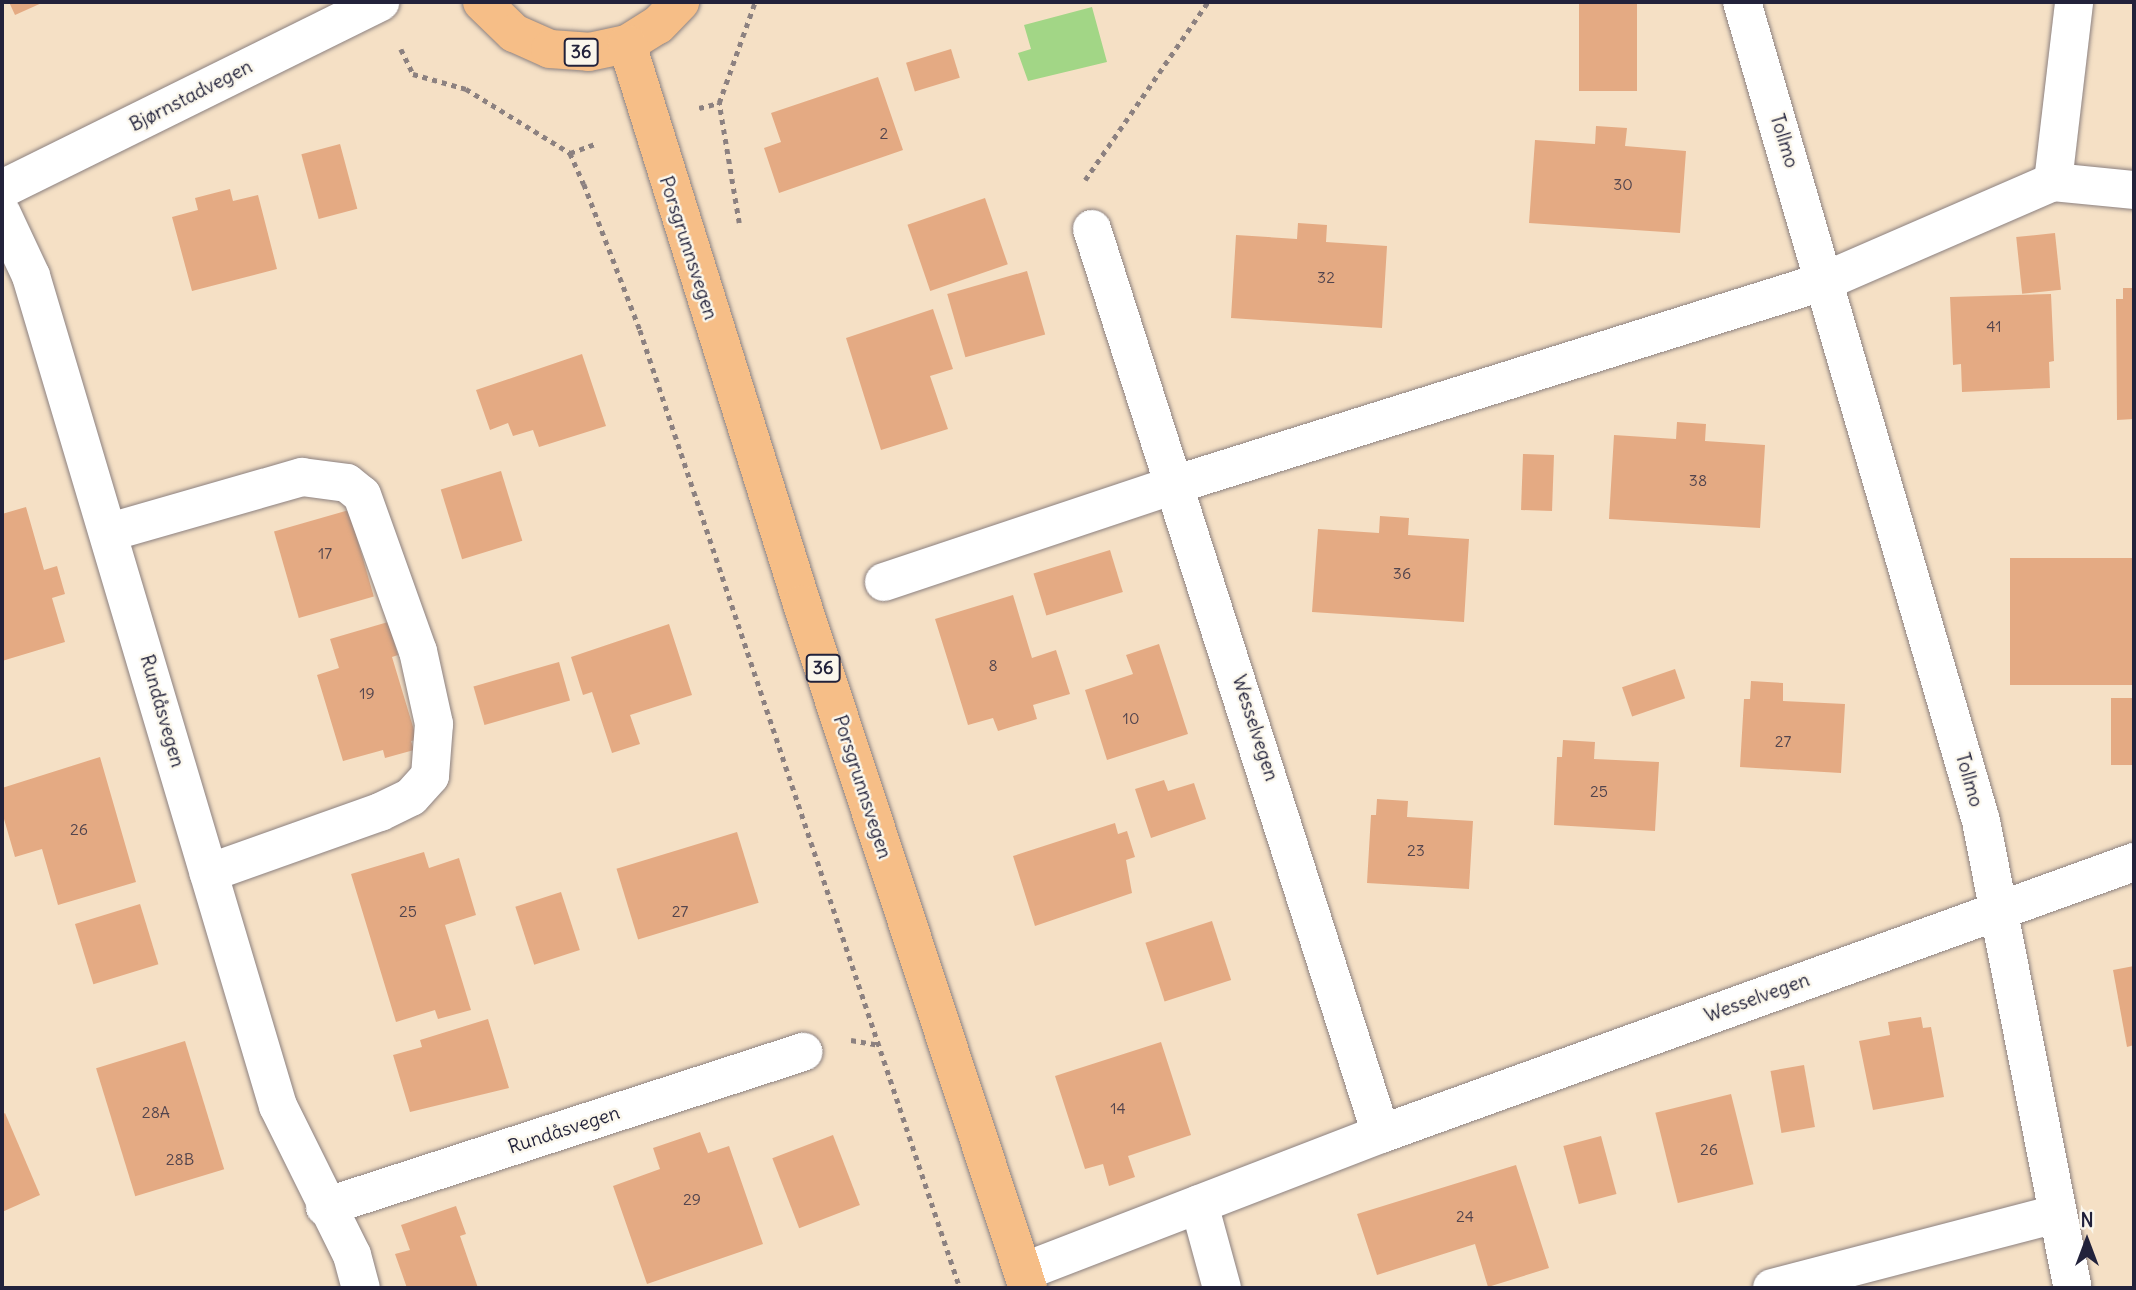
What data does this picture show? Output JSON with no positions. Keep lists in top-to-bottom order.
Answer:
{
  "streets": {
    "highway": ["36", "Porsgrunnsvegen"],
    "street": [
      "Bjørnstadvegen",
      "Tollmo",
      "Rundåsvegen",
      "Wesselvegen"
    ]
  },
  "crossings": [
    ["36", "Porsgrunnsvegen"],
    ["Tollmo", "Wesselvegen"],
    ["Porsgrunnsvegen", "Wesselvegen"]
  ],
  "house_numbers": [
    "2",
    "30",
    "32",
    "41",
    "38",
    "17",
    "36",
    "8",
    "19",
    "10",
    "27",
    "25",
    "26",
    "23",
    "25",
    "27",
    "14",
    "28A",
    "26",
    "28B",
    "29",
    "24"
  ],
  "north": "top"
}
